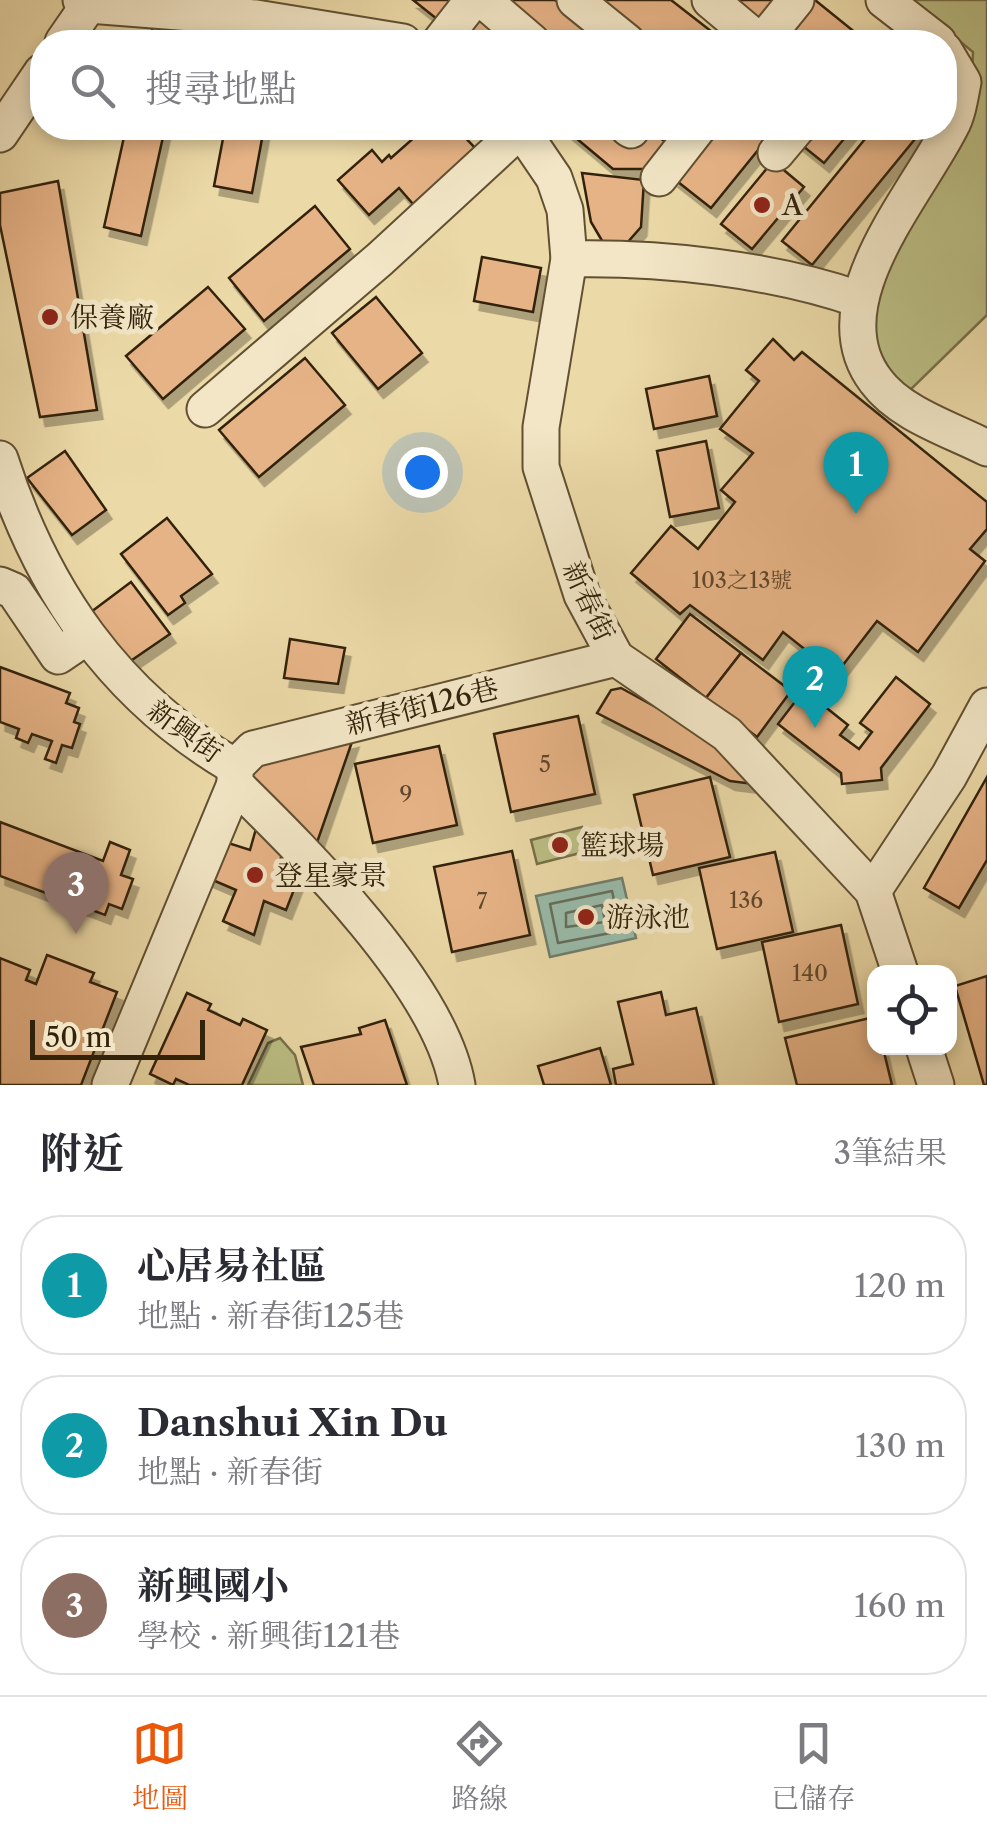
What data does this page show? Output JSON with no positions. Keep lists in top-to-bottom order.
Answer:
{
  "streets": {
    "street": ["新春街", "新春街126巷", "新興街"]
  },
  "crossings": [
    ["新春街", "新春街126巷"],
    ["新春街126巷", "新興街"]
  ],
  "places": [
    "A",
    "保養廠",
    "籃球場",
    "登星豪景",
    "游泳池"
  ],
  "house_numbers": [
    "103之13號",
    "5",
    "9",
    "136",
    "7",
    "140"
  ],
  "scale_bar": "50 m",
  "page": {
    "search": "搜尋地點",
    "pins": ["1", "2", "3"],
    "scale": "50 m",
    "heading": ["附近", "3筆結果"],
    "list": [
      {
        "mark": "1",
        "name": "心居易社區",
        "note": "地點 · 新春街125巷",
        "value": "120 m"
      },
      {
        "mark": "2",
        "name": "Danshui Xin Du",
        "note": "地點 · 新春街",
        "value": "130 m"
      },
      {
        "mark": "3",
        "name": "新興國小",
        "note": "學校 · 新興街121巷",
        "value": "160 m"
      }
    ],
    "nav": ["地圖", "路線", "已儲存"]
  }
}
